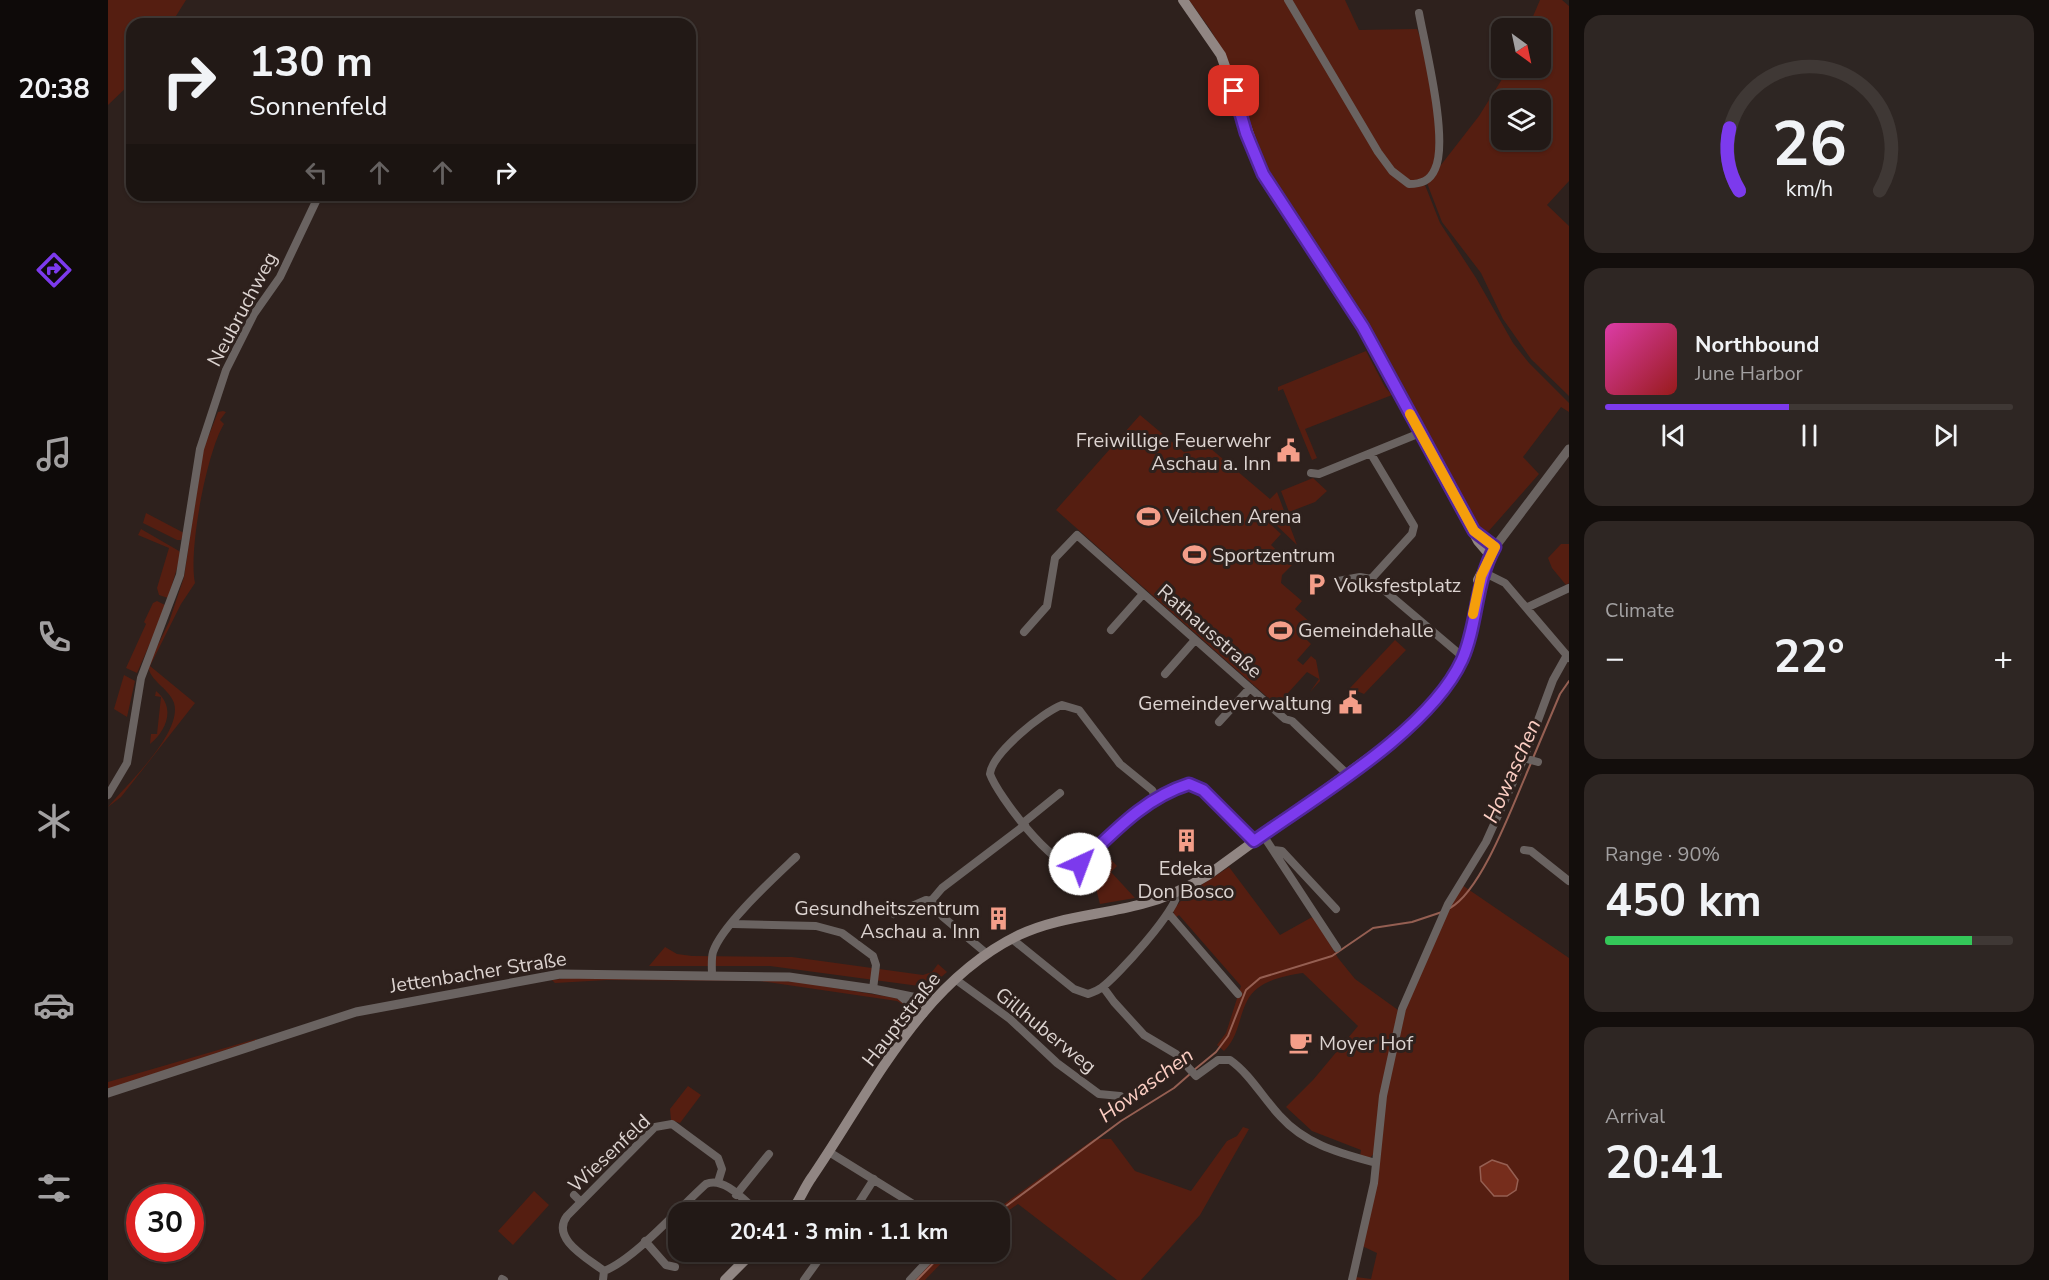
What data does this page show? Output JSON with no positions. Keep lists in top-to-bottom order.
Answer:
{
  "streets": {
    "main road": ["Hauptstraße"],
    "street": [
      "Neubruchweg",
      "Rathausstraße",
      "Jettenbacher Straße",
      "Gillhuberweg",
      "Wiesenfeld"
    ]
  },
  "crossings": [
    ["Rathausstraße", "Hauptstraße"],
    ["Jettenbacher Straße", "Hauptstraße"],
    ["Hauptstraße", "Gillhuberweg"]
  ],
  "water": ["Howaschen"],
  "places": {
    "public building": ["Freiwillige Feuerwehr Aschau a. Inn", "Gemeindeverwaltung"],
    "sports": ["Veilchen Arena", "Sportzentrum", "Gemeindehalle"],
    "parking": ["Volksfestplatz"],
    "building": ["Edeka Don Bosco", "Gesundheitszentrum Aschau a. Inn"],
    "cafe": ["Moyer Hof"]
  },
  "north": "bottom right",
  "page": {
    "tabs": "20:38",
    "turn": ["130 m", "Sonnenfeld"],
    "song": ["Northbound", "June Harbor"],
    "tile": [
      "Climate",
      ["Range · 90%", "450 km"],
      ["Arrival", "20:41"]
    ],
    "heat": ["−", "22°", "+"],
    "limit": "30",
    "trip": "20:41 · 3 min · 1.1 km",
    "gauge": ["26", "km/h"]
  }
}
